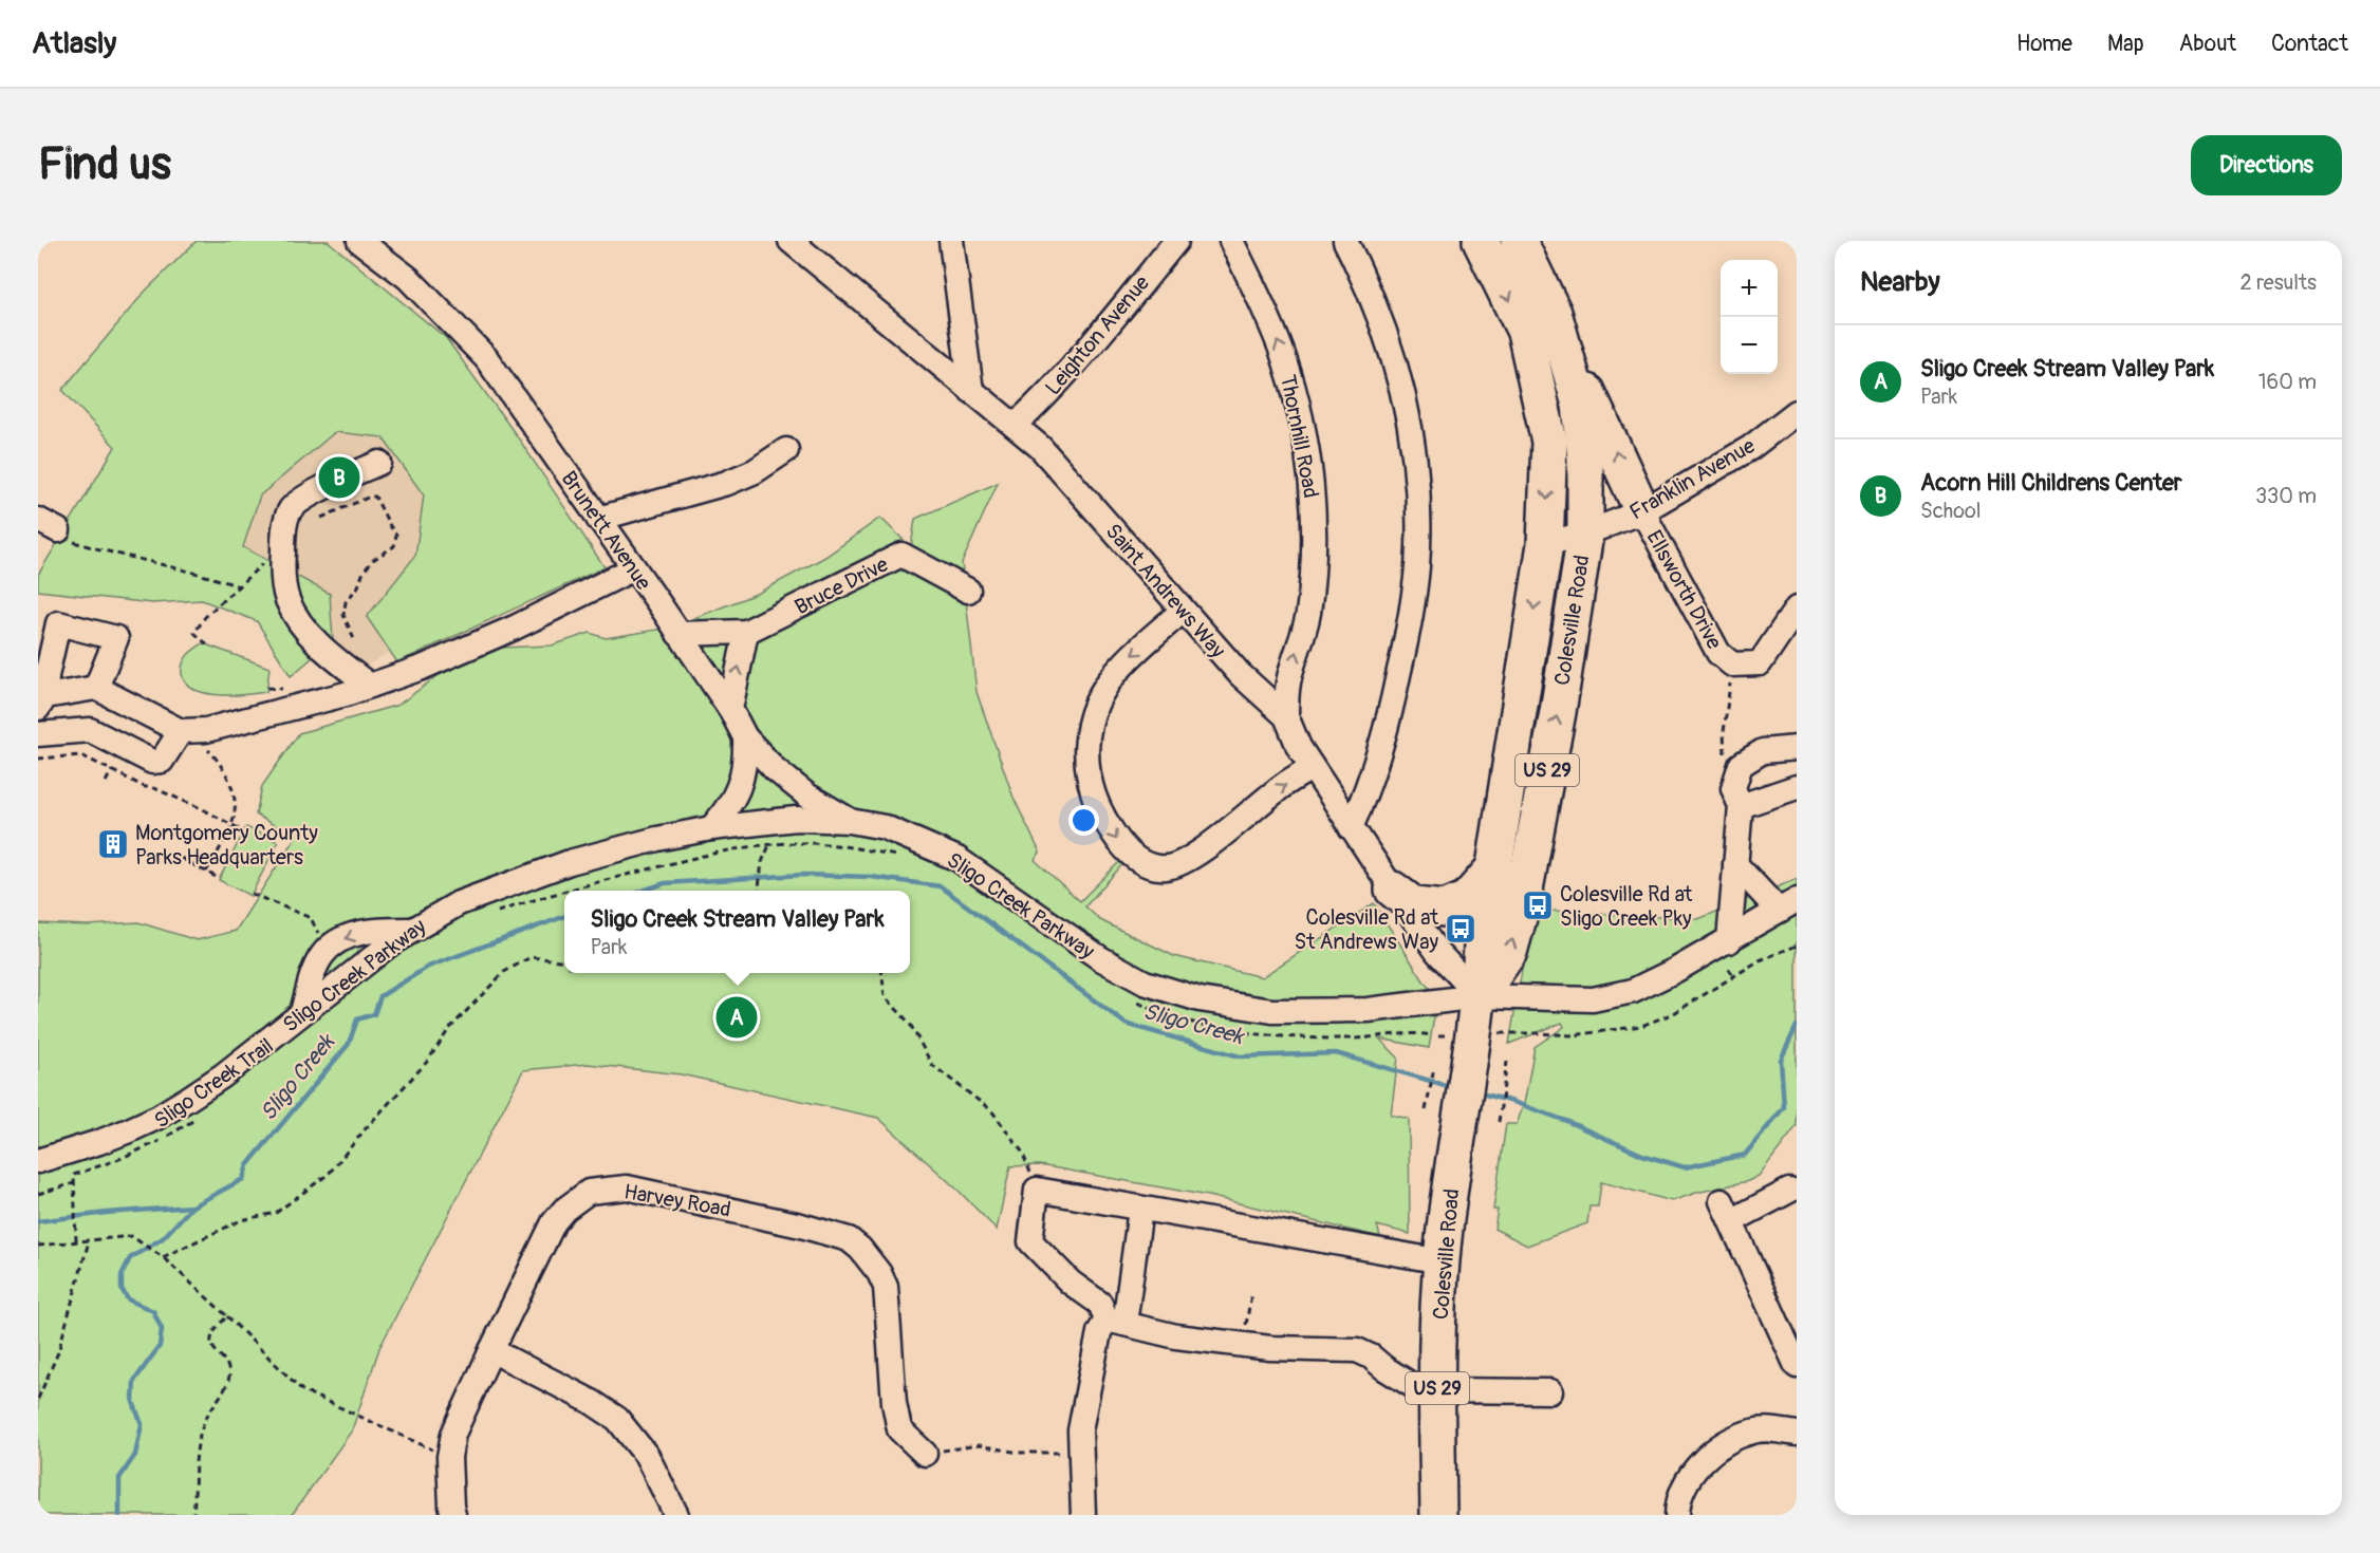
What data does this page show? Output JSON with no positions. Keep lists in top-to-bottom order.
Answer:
{
  "streets": {
    "highway": ["Colesville Road", "US 29"],
    "street": [
      "Leighton Avenue",
      "Thornhill Road",
      "Franklin Avenue",
      "Brunett Avenue",
      "Bruce Drive",
      "Ellsworth Drive",
      "Saint Andrews Way",
      "Sligo Creek Parkway",
      "Harvey Road"
    ],
    "path": ["Sligo Creek Trail"]
  },
  "crossings": [
    ["Leighton Avenue", "Saint Andrews Way"],
    ["Thornhill Road", "Saint Andrews Way"],
    ["Franklin Avenue", "Ellsworth Drive"],
    ["Franklin Avenue", "Colesville Road"],
    ["Brunett Avenue", "Bruce Drive"],
    ["Brunett Avenue", "Sligo Creek Parkway"],
    ["Saint Andrews Way", "Colesville Road"],
    ["Saint Andrews Way", "Sligo Creek Parkway"],
    ["Colesville Road", "Sligo Creek Parkway"]
  ],
  "water": ["Sligo Creek"],
  "places": {
    "building": ["Montgomery County Parks Headquarters"],
    "bus stop": ["Colesville Rd at Sligo Creek Pky", "Colesville Rd at St Andrews Way"]
  },
  "page": {
    "header": "Atlasly",
    "nav": [
      "Home",
      "Map",
      "About",
      "Contact"
    ],
    "buttons": "Directions",
    "title": "Find us",
    "heading": ["Nearby", "2 results"],
    "map_buttons": ["+", "−"],
    "list": [
      {
        "mark": "A",
        "name": "Sligo Creek Stream Valley Park",
        "note": "Park",
        "value": "160 m"
      },
      {
        "mark": "B",
        "name": "Acorn Hill Childrens Center",
        "note": "School",
        "value": "330 m"
      }
    ],
    "pins": ["B", "A"],
    "popup": ["Sligo Creek Stream Valley Park", "Park"]
  }
}
